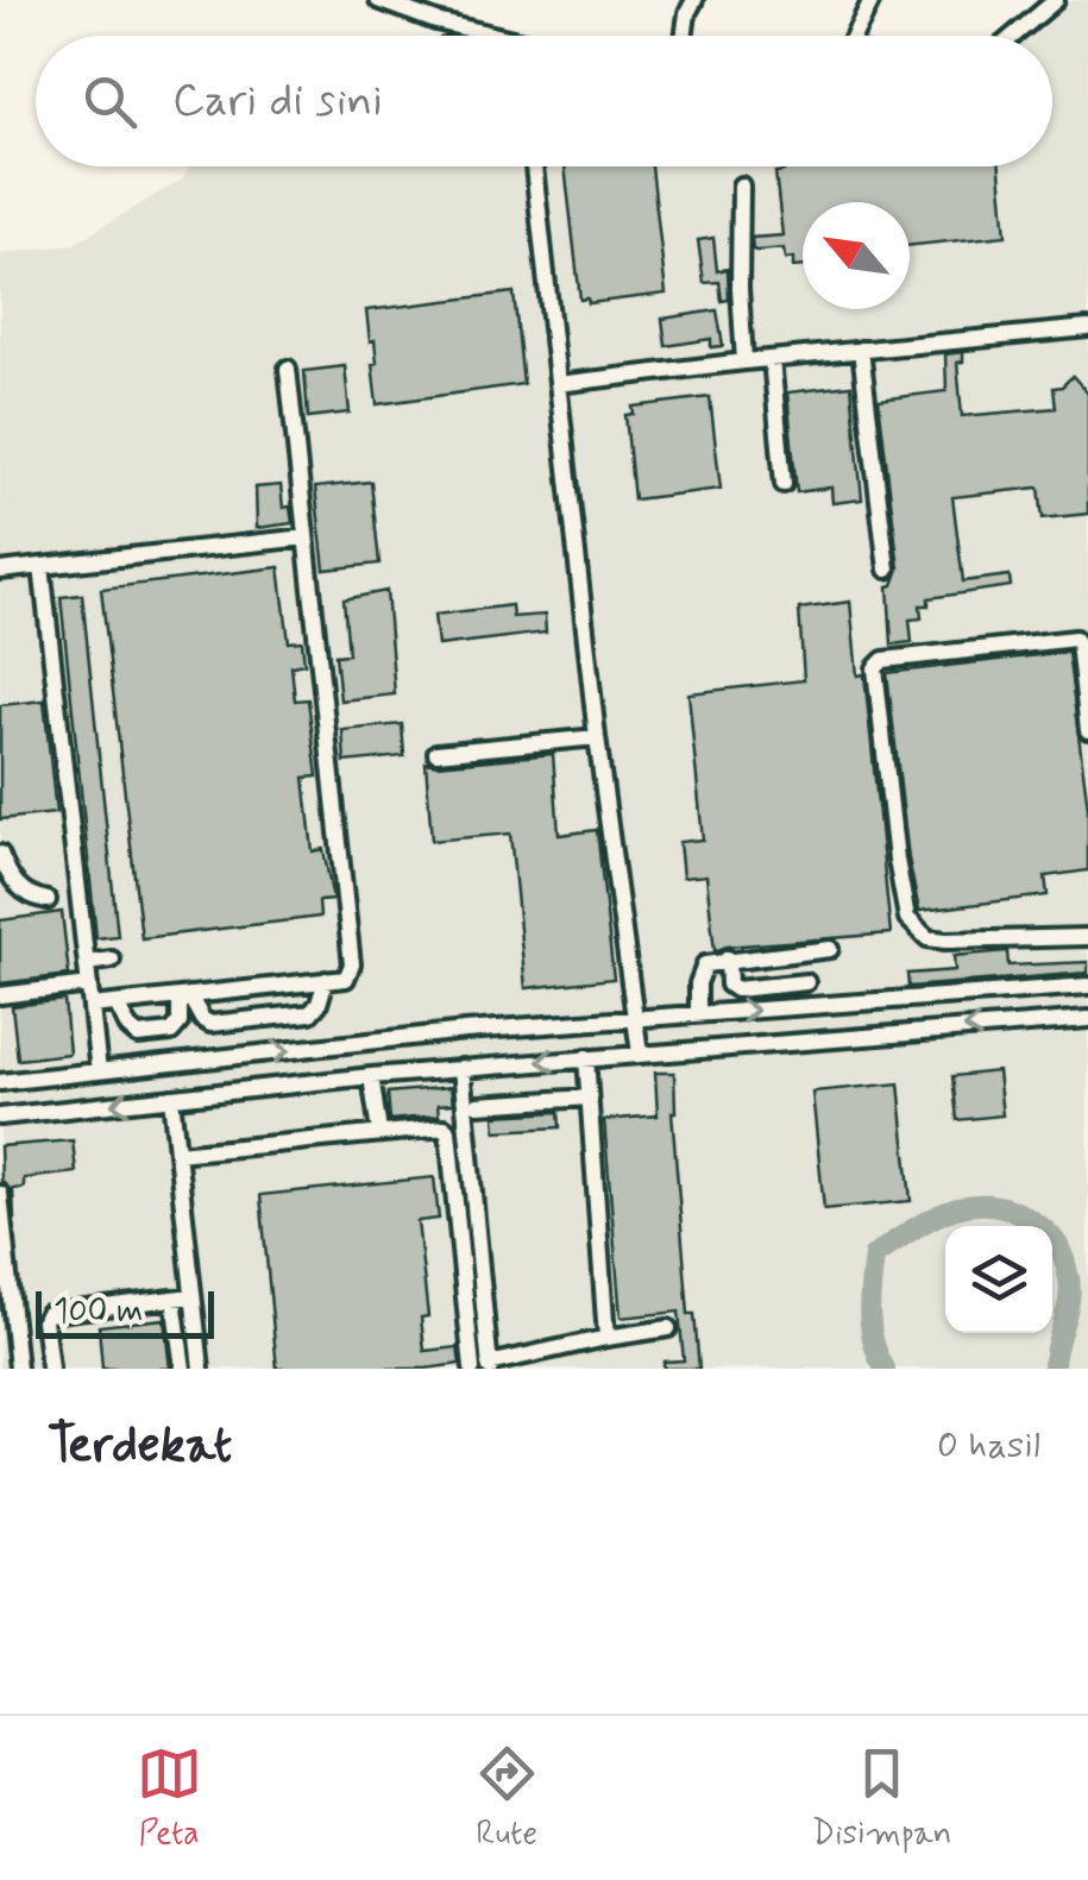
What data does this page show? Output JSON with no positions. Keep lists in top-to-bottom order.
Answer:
{
  "scale_bar": "100 m",
  "north": "top left",
  "page": {
    "search": "Cari di sini",
    "scale": "100 m",
    "heading": ["Terdekat", "0 hasil"],
    "nav": ["Peta", "Rute", "Disimpan"]
  }
}
